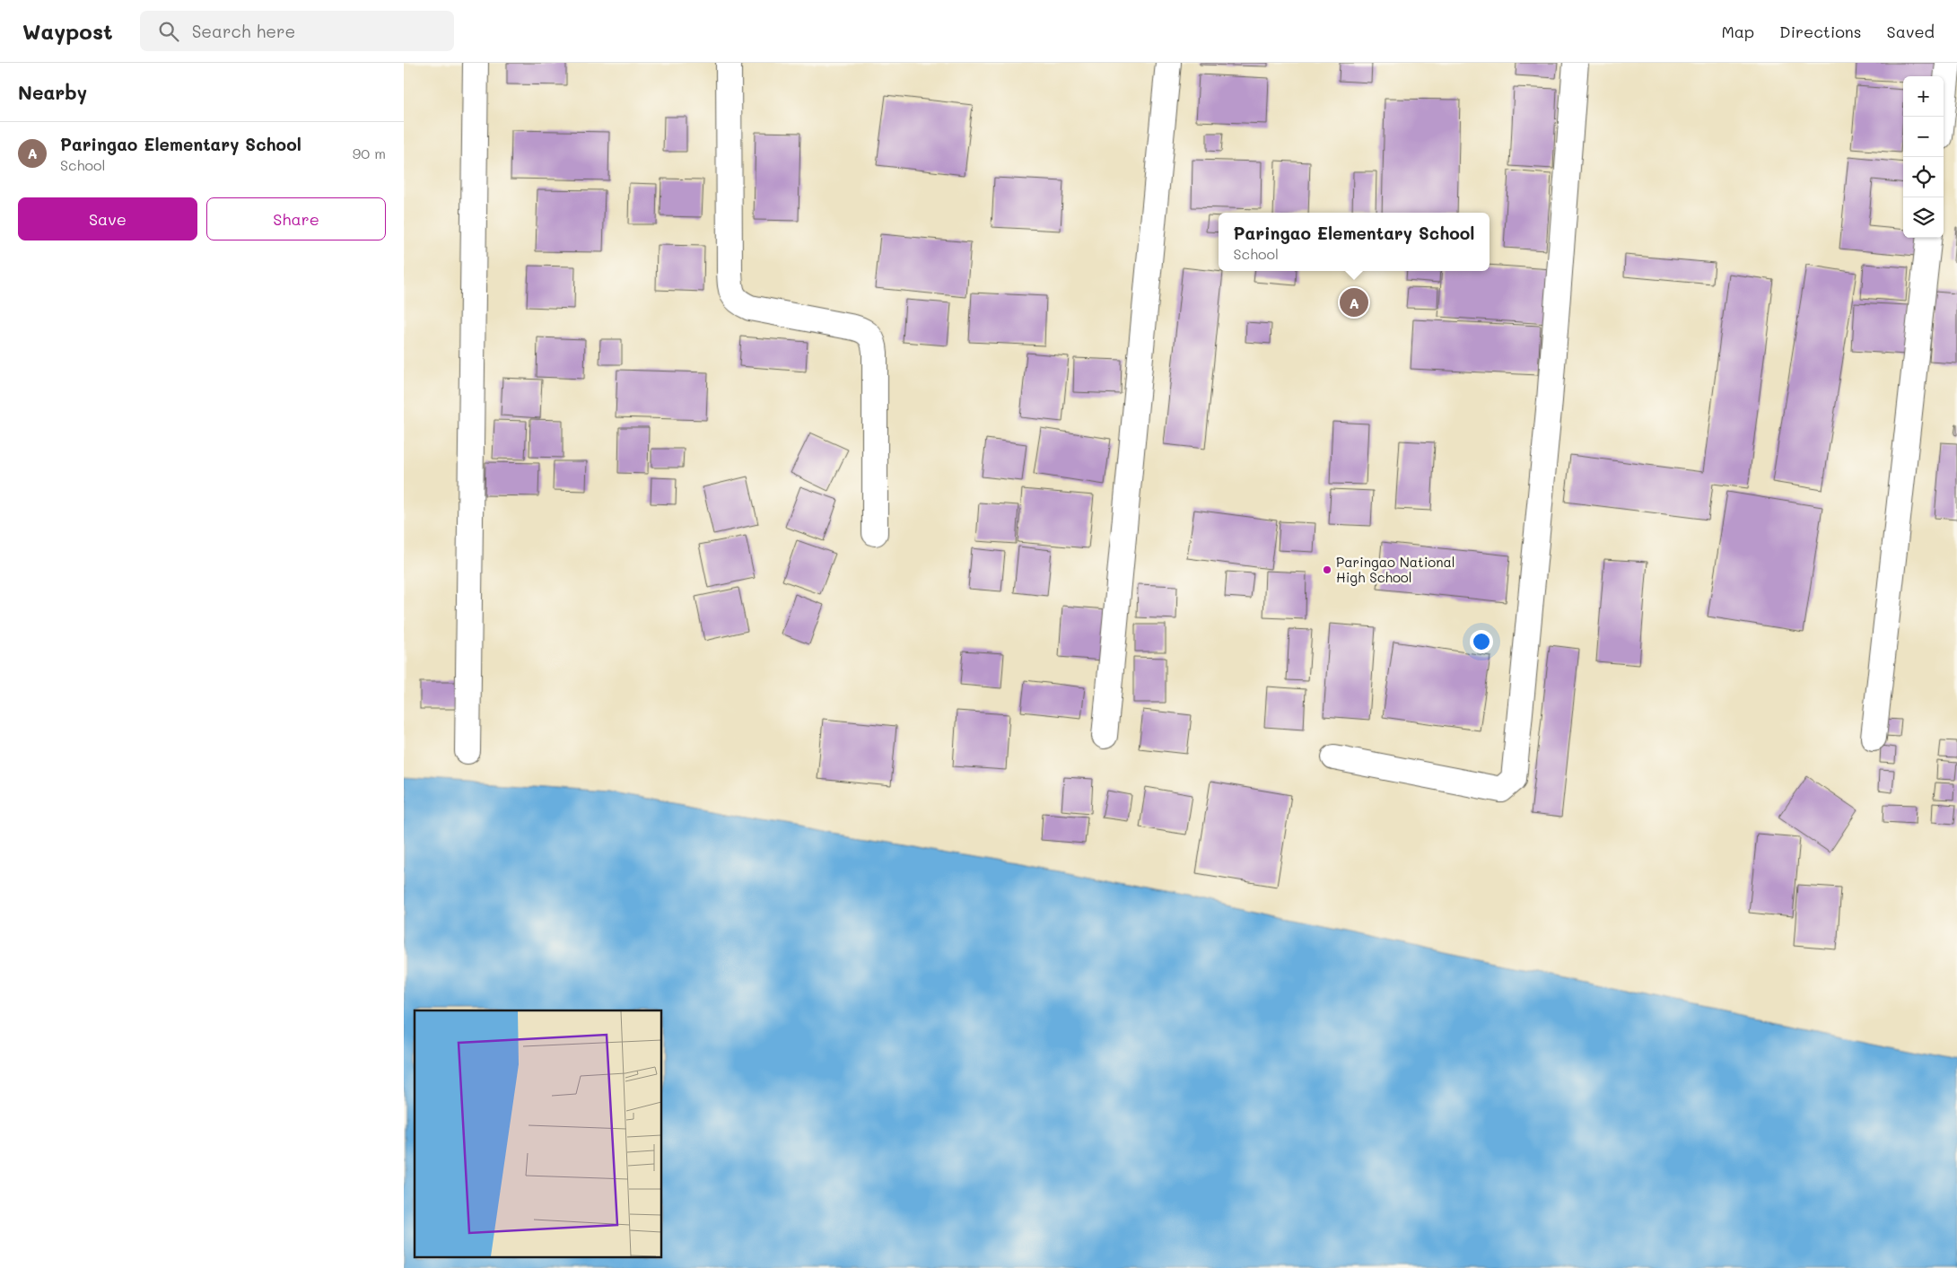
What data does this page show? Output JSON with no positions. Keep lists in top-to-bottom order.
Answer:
{
  "places": ["Paringao National High School"],
  "page": {
    "header": "Waypost",
    "search": "Search here",
    "nav": ["Map", "Directions", "Saved"],
    "heading": "Nearby",
    "map_buttons": ["+", "−"],
    "list": [
      {
        "mark": "A",
        "name": "Paringao Elementary School",
        "note": "School",
        "value": "90 m"
      }
    ],
    "buttons": ["Save", "Share"],
    "popup": ["Paringao Elementary School", "School"],
    "pins": "A"
  }
}
